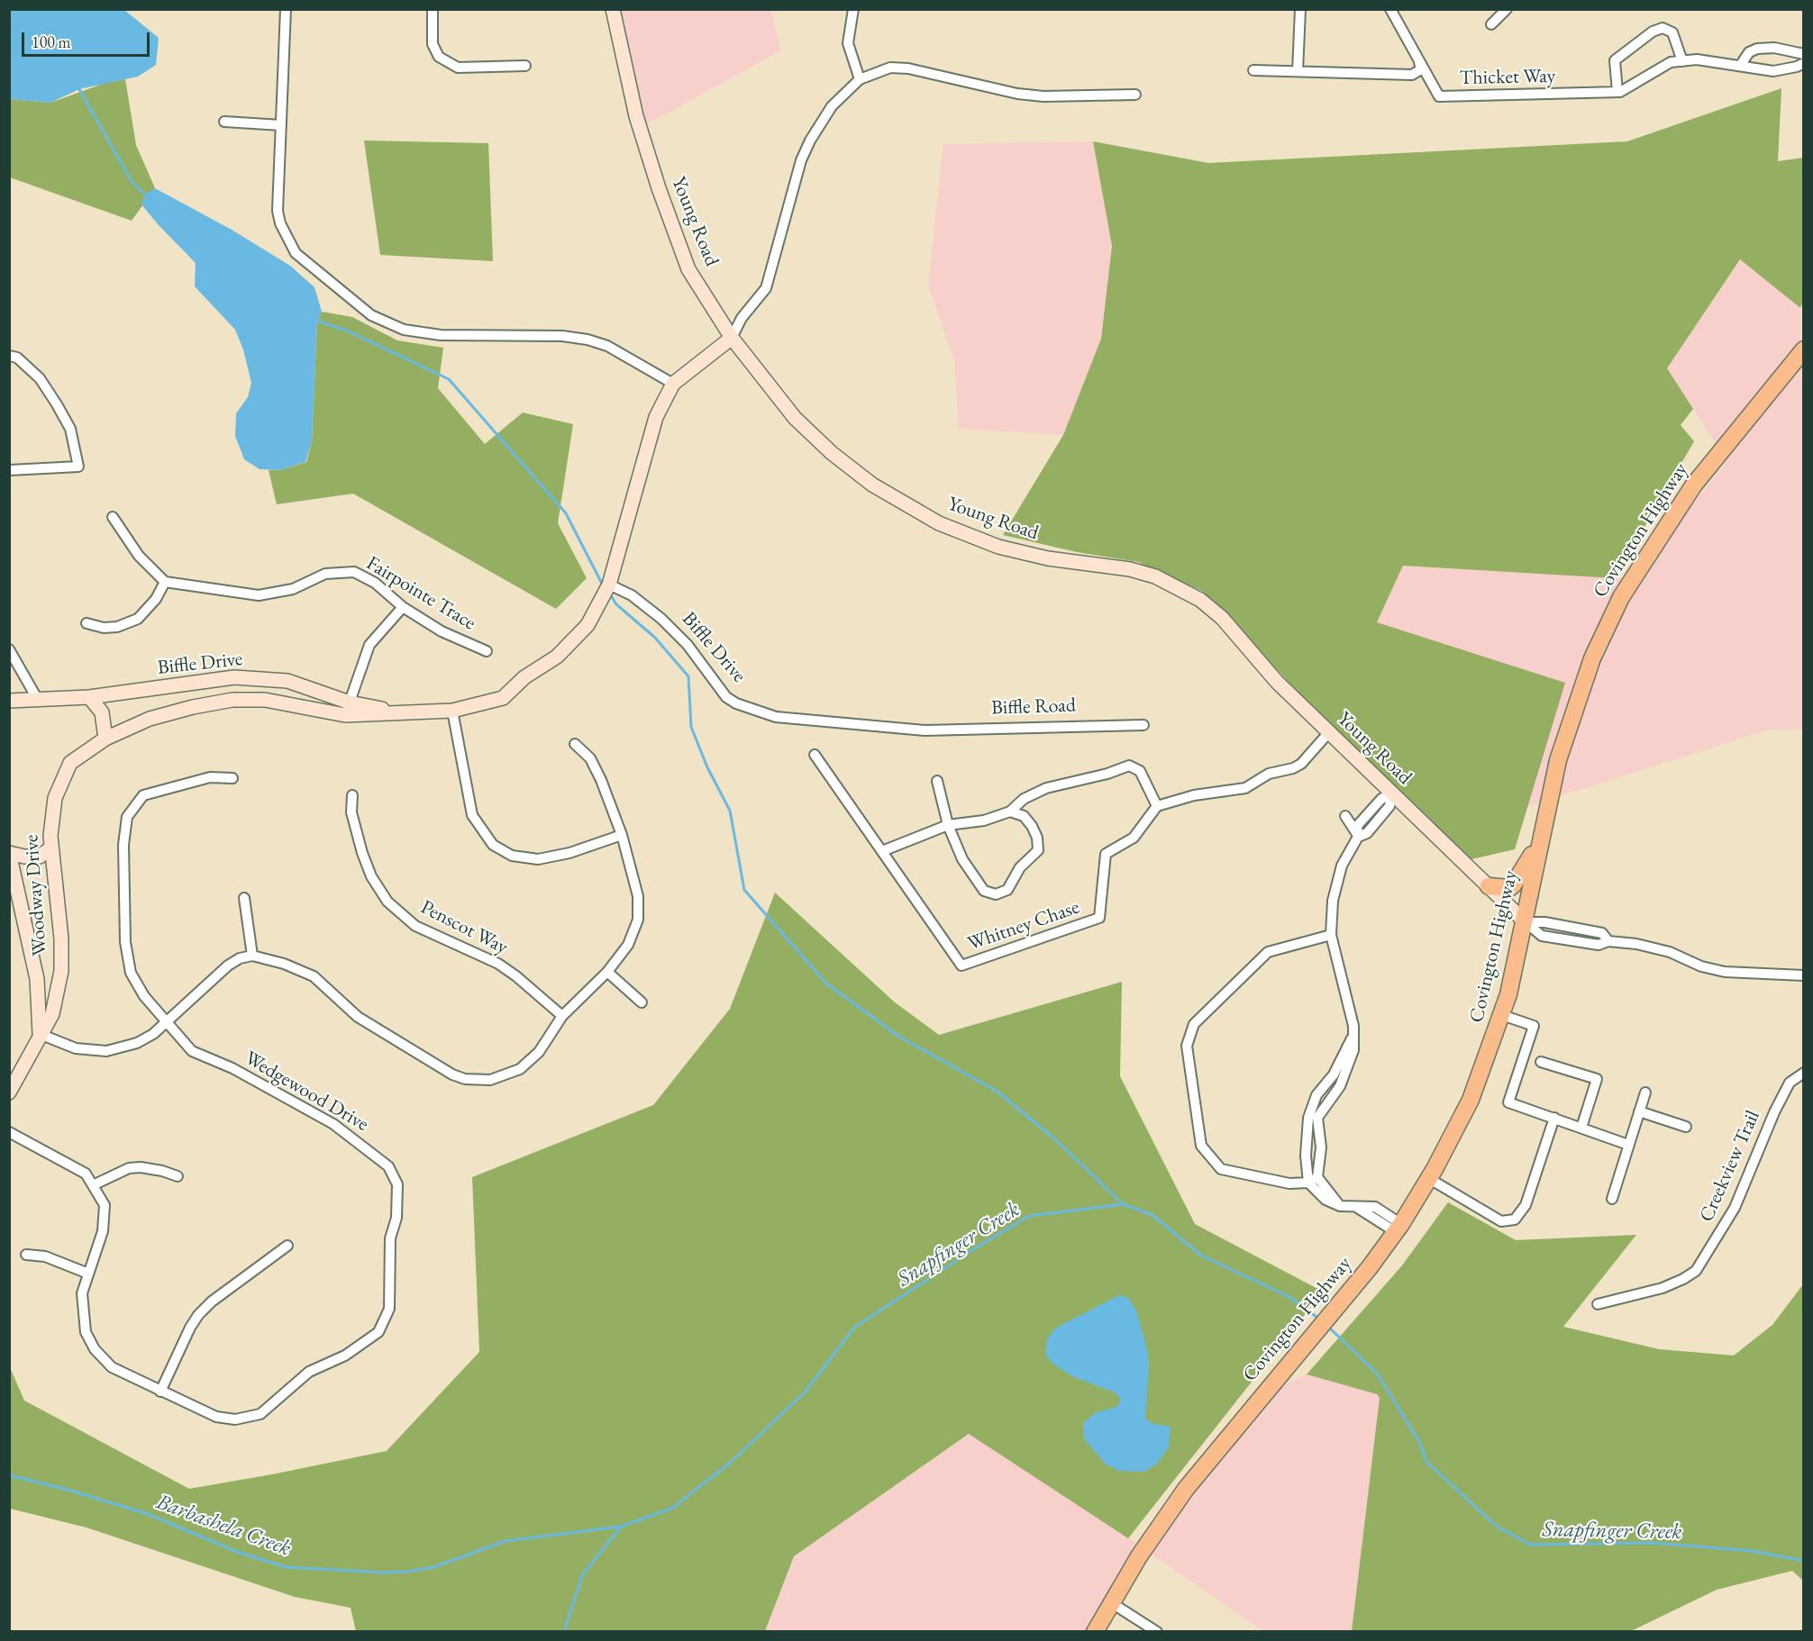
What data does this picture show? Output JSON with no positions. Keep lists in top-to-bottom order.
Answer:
{
  "streets": {
    "main road": ["Covington Highway"],
    "street": [
      "Thicket Way",
      "Young Road",
      "Fairpointe Trace",
      "Biffle Drive",
      "Biffle Road",
      "Woodway Drive",
      "Whitney Chase",
      "Penscot Way",
      "Wedgewood Drive",
      "Creekview Trail"
    ]
  },
  "crossings": [
    ["Young Road", "Covington Highway"],
    ["Young Road", "Biffle Drive"],
    ["Biffle Drive", "Biffle Road"],
    ["Biffle Drive", "Woodway Drive"]
  ],
  "water": ["Snapfinger Creek", "Barbashela Creek"],
  "scale_bar": "100 m"
}
